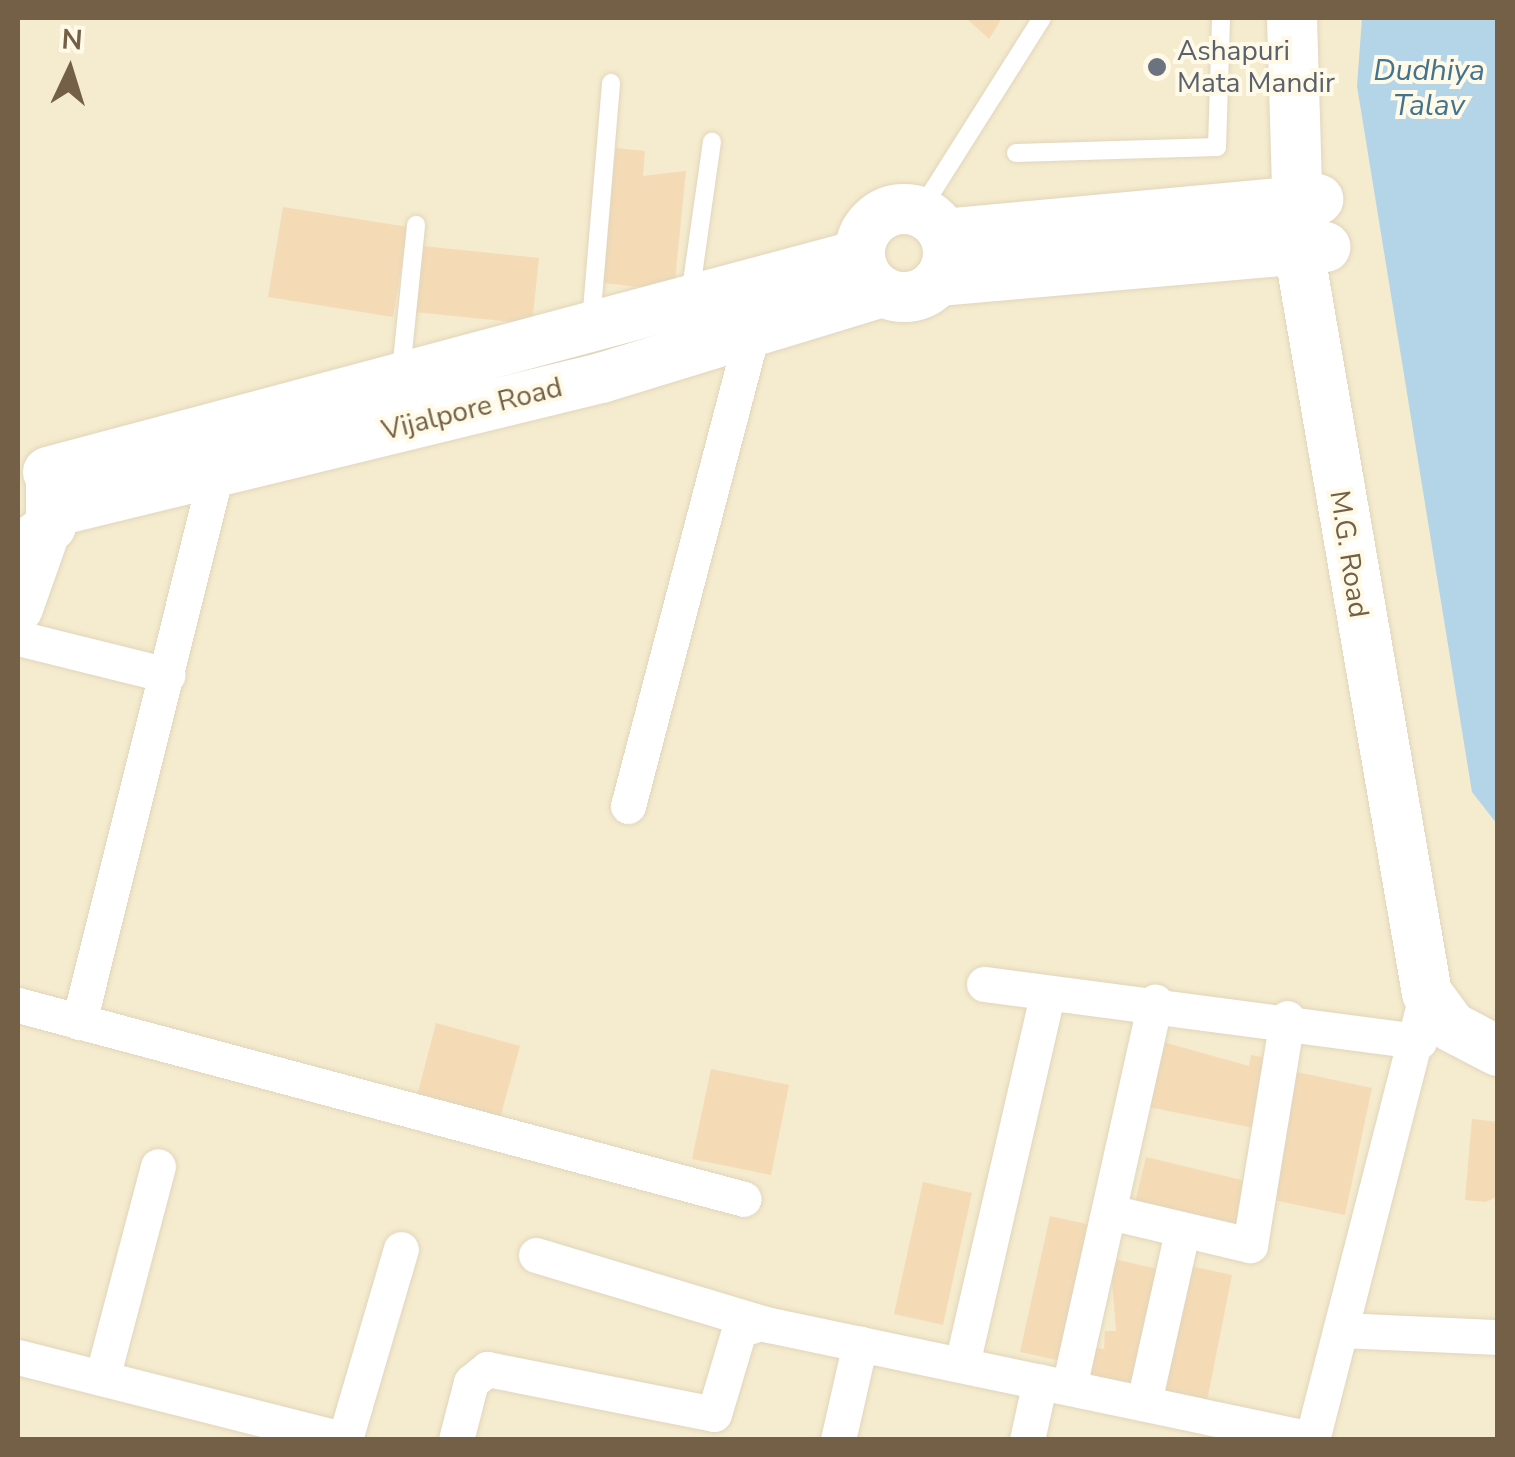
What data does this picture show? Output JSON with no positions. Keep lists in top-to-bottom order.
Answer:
{
  "streets": {
    "main road": ["Vijalpore Road", "M.G. Road"]
  },
  "crossings": [
    ["Vijalpore Road", "M.G. Road"]
  ],
  "water": ["Dudhiya Talav"],
  "places": ["Ashapuri Mata Mandir"],
  "north": "top"
}
